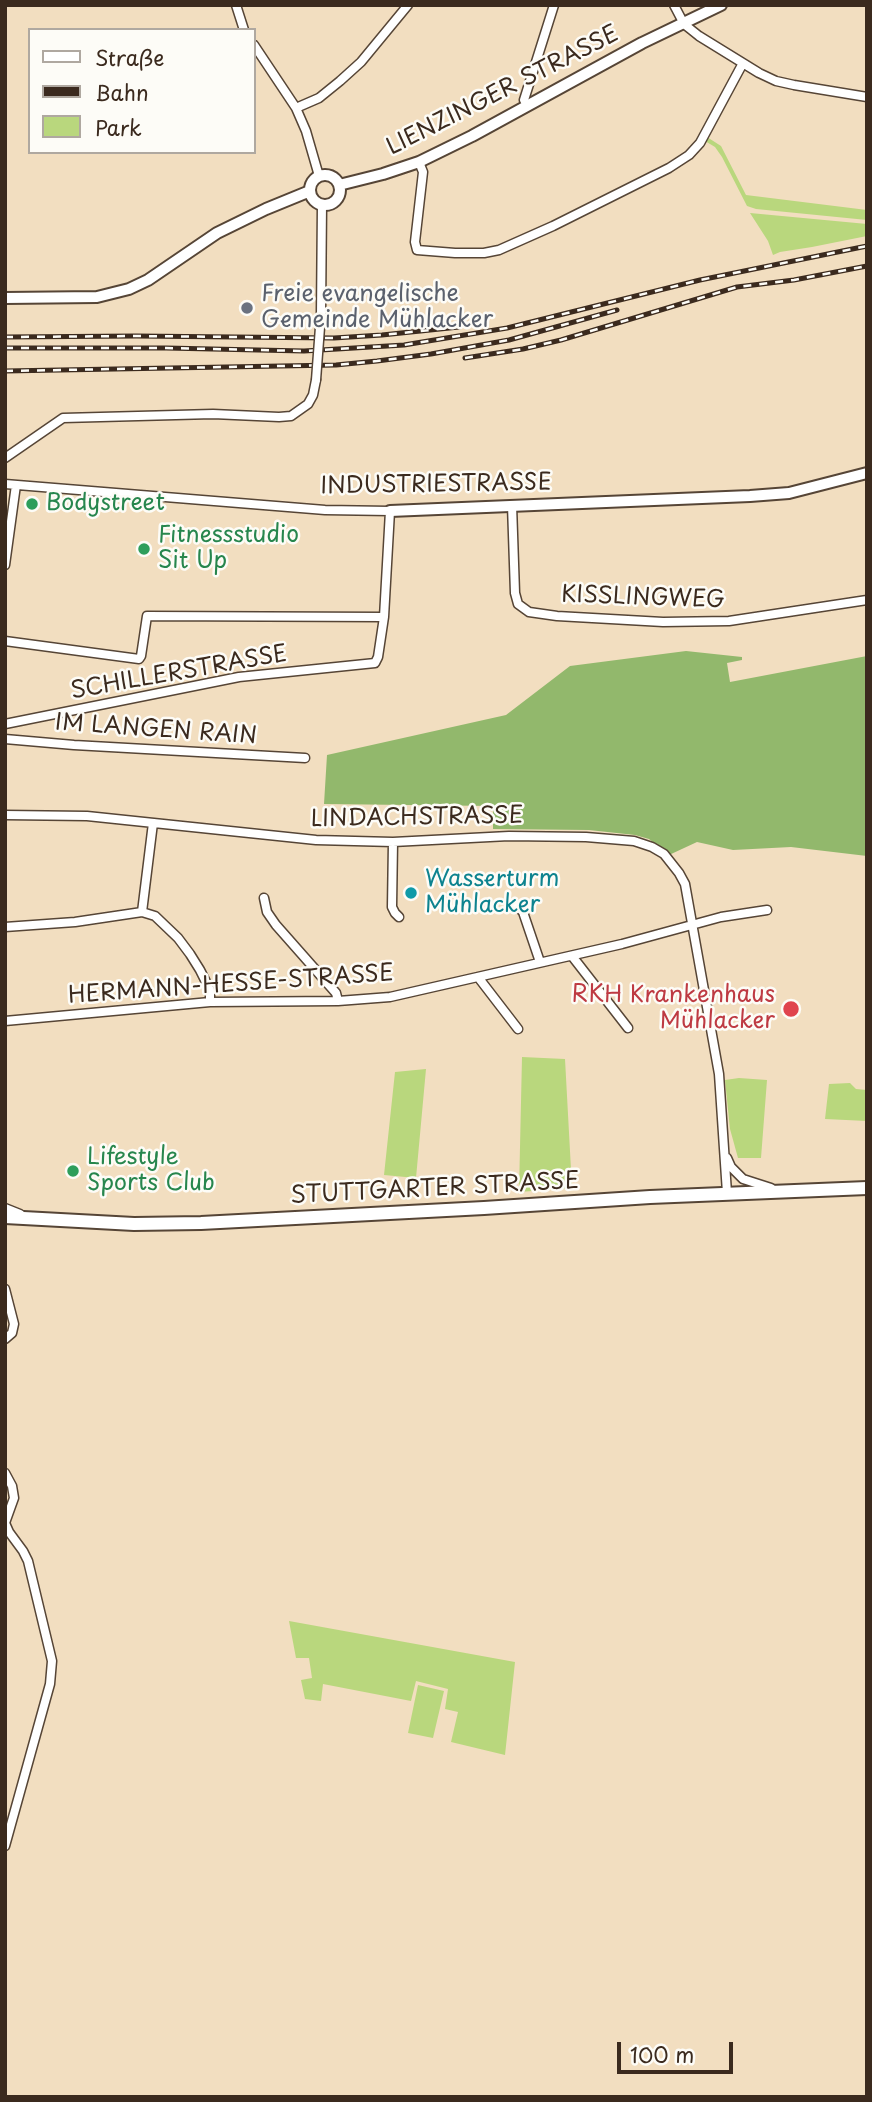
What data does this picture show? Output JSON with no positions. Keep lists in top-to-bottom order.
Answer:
{
  "streets": {
    "main road": ["STUTTGARTER STRASSE"],
    "street": [
      "LIENZINGER STRASSE",
      "INDUSTRIESTRASSE",
      "KISSLINGWEG",
      "SCHILLERSTRASSE",
      "IM LANGEN RAIN",
      "LINDACHSTRASSE",
      "HERMANN-HESSE-STRASSE"
    ]
  },
  "crossings": [
    ["INDUSTRIESTRASSE", "KISSLINGWEG"],
    ["INDUSTRIESTRASSE", "SCHILLERSTRASSE"],
    ["LINDACHSTRASSE", "HERMANN-HESSE-STRASSE"]
  ],
  "places": [
    "Freie evangelische Gemeinde Mühlacker",
    "Bodystreet",
    "Fitnessstudio Sit Up",
    "Wasserturm Mühlacker",
    "RKH Krankenhaus Mühlacker",
    "Lifestyle Sports Club"
  ],
  "legend": ["Straße", "Bahn", "Park"],
  "scale_bar": "100 m"
}
